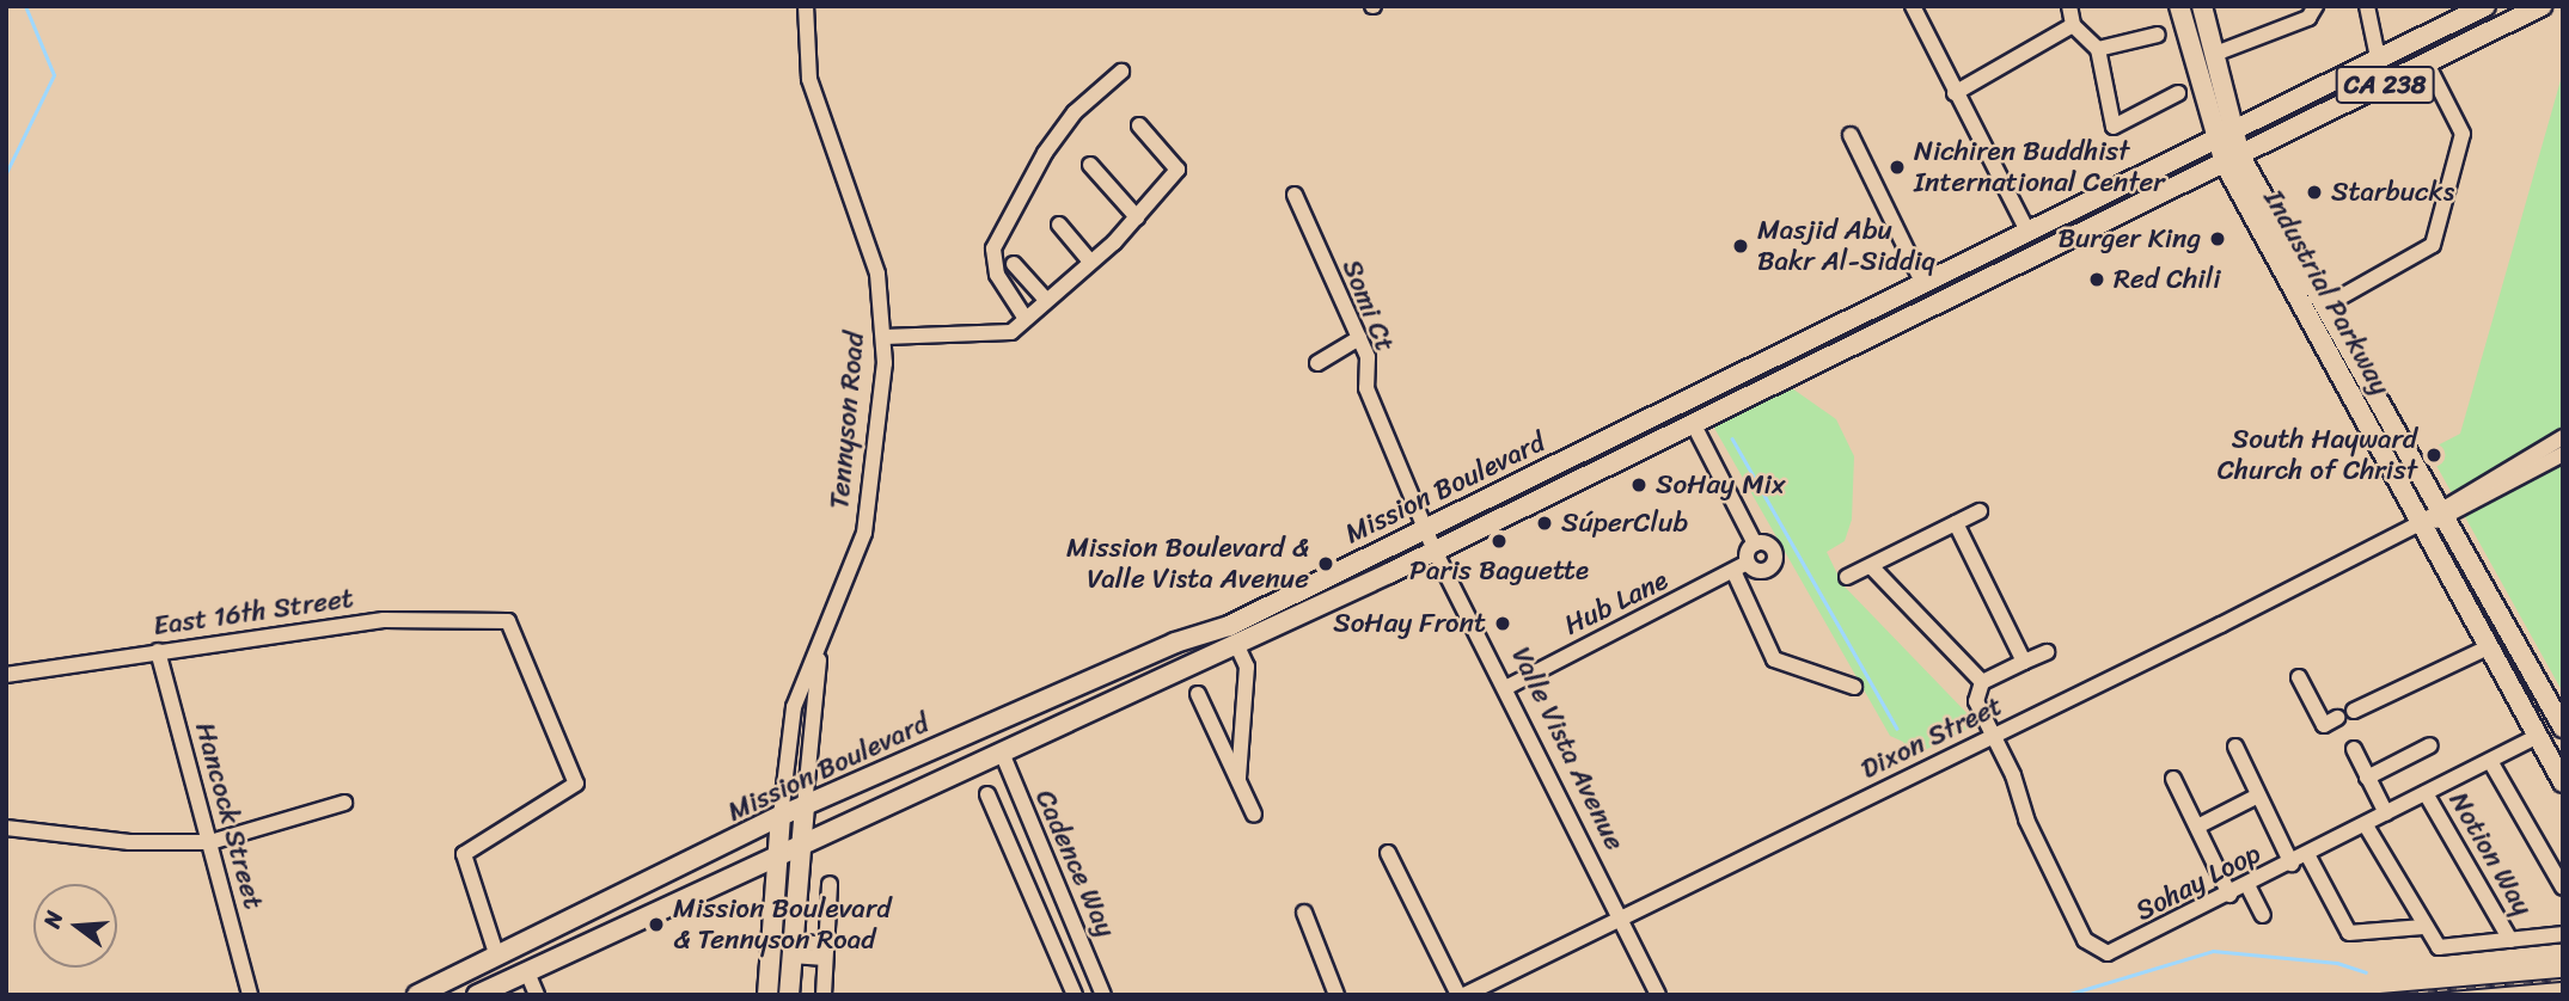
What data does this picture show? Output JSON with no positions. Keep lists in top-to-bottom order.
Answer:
{
  "streets": {
    "main road": [
      "CA 238",
      "Industrial Parkway",
      "Tennyson Road",
      "Mission Boulevard"
    ],
    "street": [
      "Somi Ct",
      "Hub Lane",
      "East 16th Street",
      "Dixon Street",
      "Valle Vista Avenue",
      "Hancock Street",
      "Notion Way",
      "Cadence Way",
      "Sohay Loop"
    ]
  },
  "crossings": [
    ["Industrial Parkway", "Mission Boulevard"],
    ["Industrial Parkway", "Dixon Street"],
    ["Industrial Parkway", "Sohay Loop"],
    ["Somi Ct", "Mission Boulevard"],
    ["Somi Ct", "Valle Vista Avenue"],
    ["Tennyson Road", "Mission Boulevard"],
    ["Mission Boulevard", "Hub Lane"],
    ["Mission Boulevard", "East 16th Street"],
    ["Mission Boulevard", "Valle Vista Avenue"],
    ["Mission Boulevard", "Cadence Way"],
    ["Hub Lane", "Valle Vista Avenue"],
    ["East 16th Street", "Hancock Street"],
    ["Dixon Street", "Valle Vista Avenue"],
    ["Dixon Street", "Sohay Loop"],
    ["Notion Way", "Sohay Loop"]
  ],
  "places": [
    "Nichiren Buddhist International Center",
    "Starbucks",
    "Burger King",
    "Masjid Abu Bakr Al-Siddiq",
    "Red Chili",
    "South Hayward Church of Christ",
    "SoHay Mix",
    "SúperClub",
    "Paris Baguette",
    "Mission Boulevard & Valle Vista Avenue",
    "SoHay Front",
    "Mission Boulevard & Tennyson Road"
  ],
  "north": "left"
}
